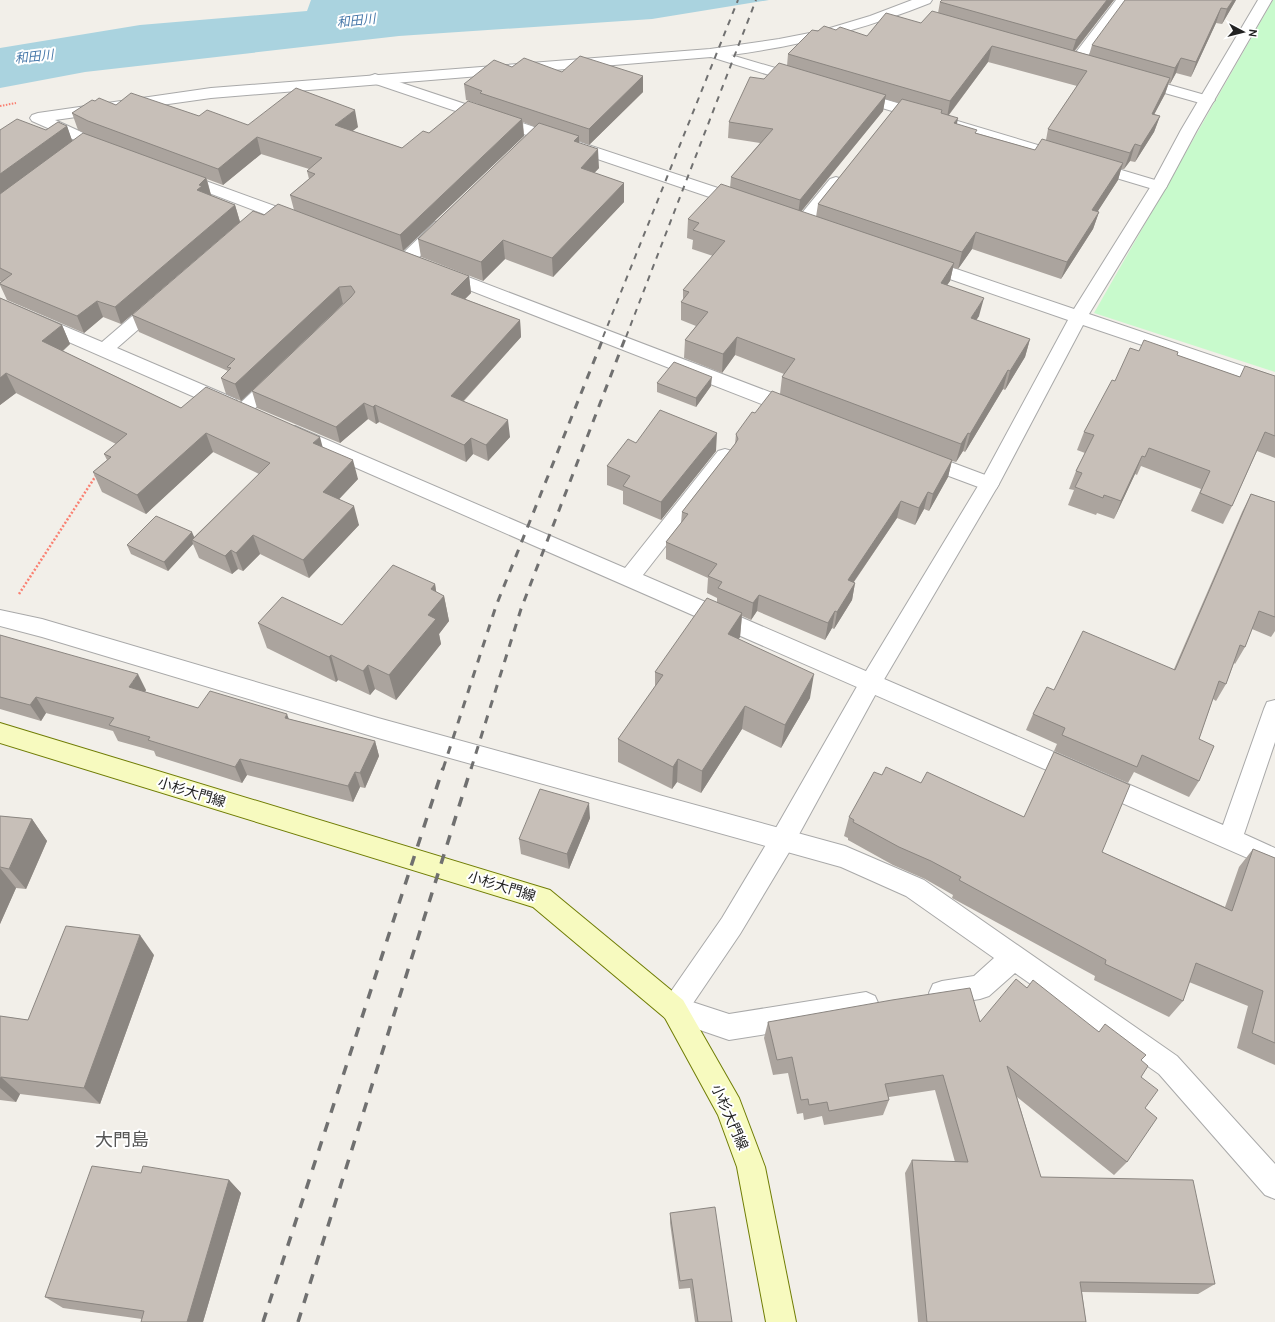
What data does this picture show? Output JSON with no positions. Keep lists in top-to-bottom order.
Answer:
{
  "streets": {
    "main road": ["小杉大門線"]
  },
  "districts": ["大門島"],
  "water": ["和田川"],
  "north": "right"
}
